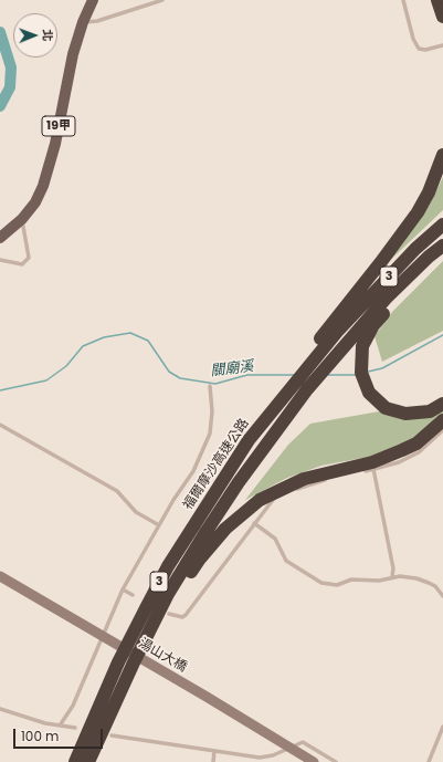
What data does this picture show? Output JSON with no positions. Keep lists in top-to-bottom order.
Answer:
{
  "streets": {
    "highway": ["3", "福爾摩沙高速公路"],
    "main road": ["19甲"],
    "street": ["湯山大橋"]
  },
  "crossings": [
    ["3", "福爾摩沙高速公路"]
  ],
  "water": ["關廟溪"],
  "scale_bar": "100 m",
  "north": "right"
}
